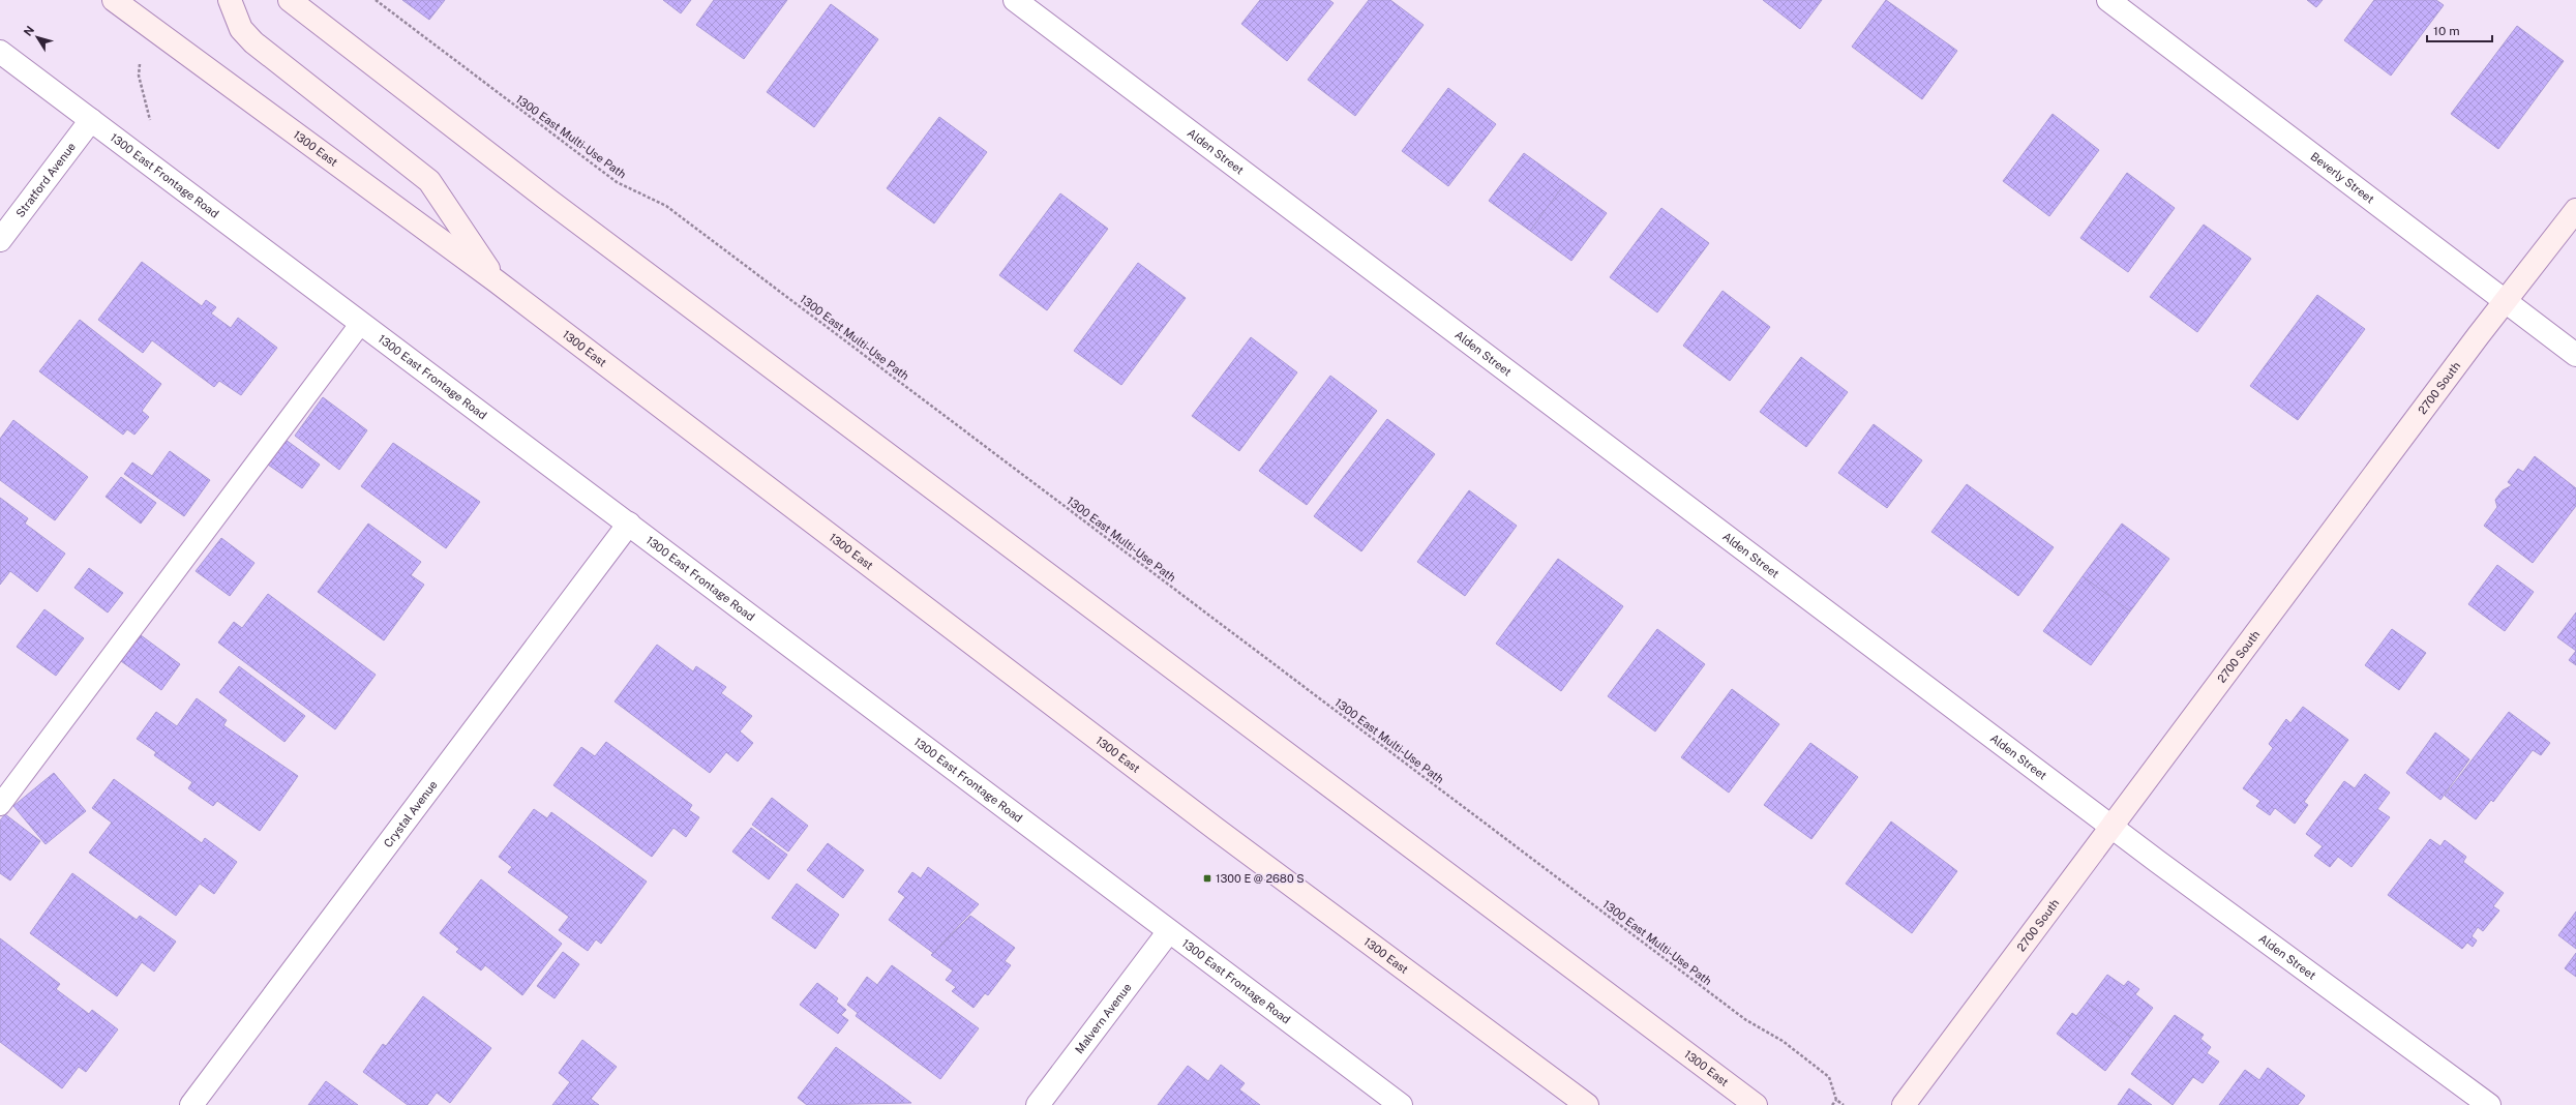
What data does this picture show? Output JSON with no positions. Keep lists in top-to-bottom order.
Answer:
{
  "streets": {
    "main road": ["1300 East", "2700 South"],
    "street": [
      "Alden Street",
      "1300 East Frontage Road",
      "Beverly Street",
      "Stratford Avenue",
      "Crystal Avenue",
      "Malvern Avenue"
    ],
    "path": ["1300 East Multi-Use Path"]
  },
  "crossings": [
    ["Alden Street", "2700 South"],
    ["1300 East Frontage Road", "Stratford Avenue"],
    ["1300 East Frontage Road", "Crystal Avenue"],
    ["1300 East Frontage Road", "Malvern Avenue"],
    ["Beverly Street", "2700 South"]
  ],
  "places": {
    "transit": ["1300 E @ 2680 S"]
  },
  "scale_bar": "10 m",
  "north": "top left"
}
